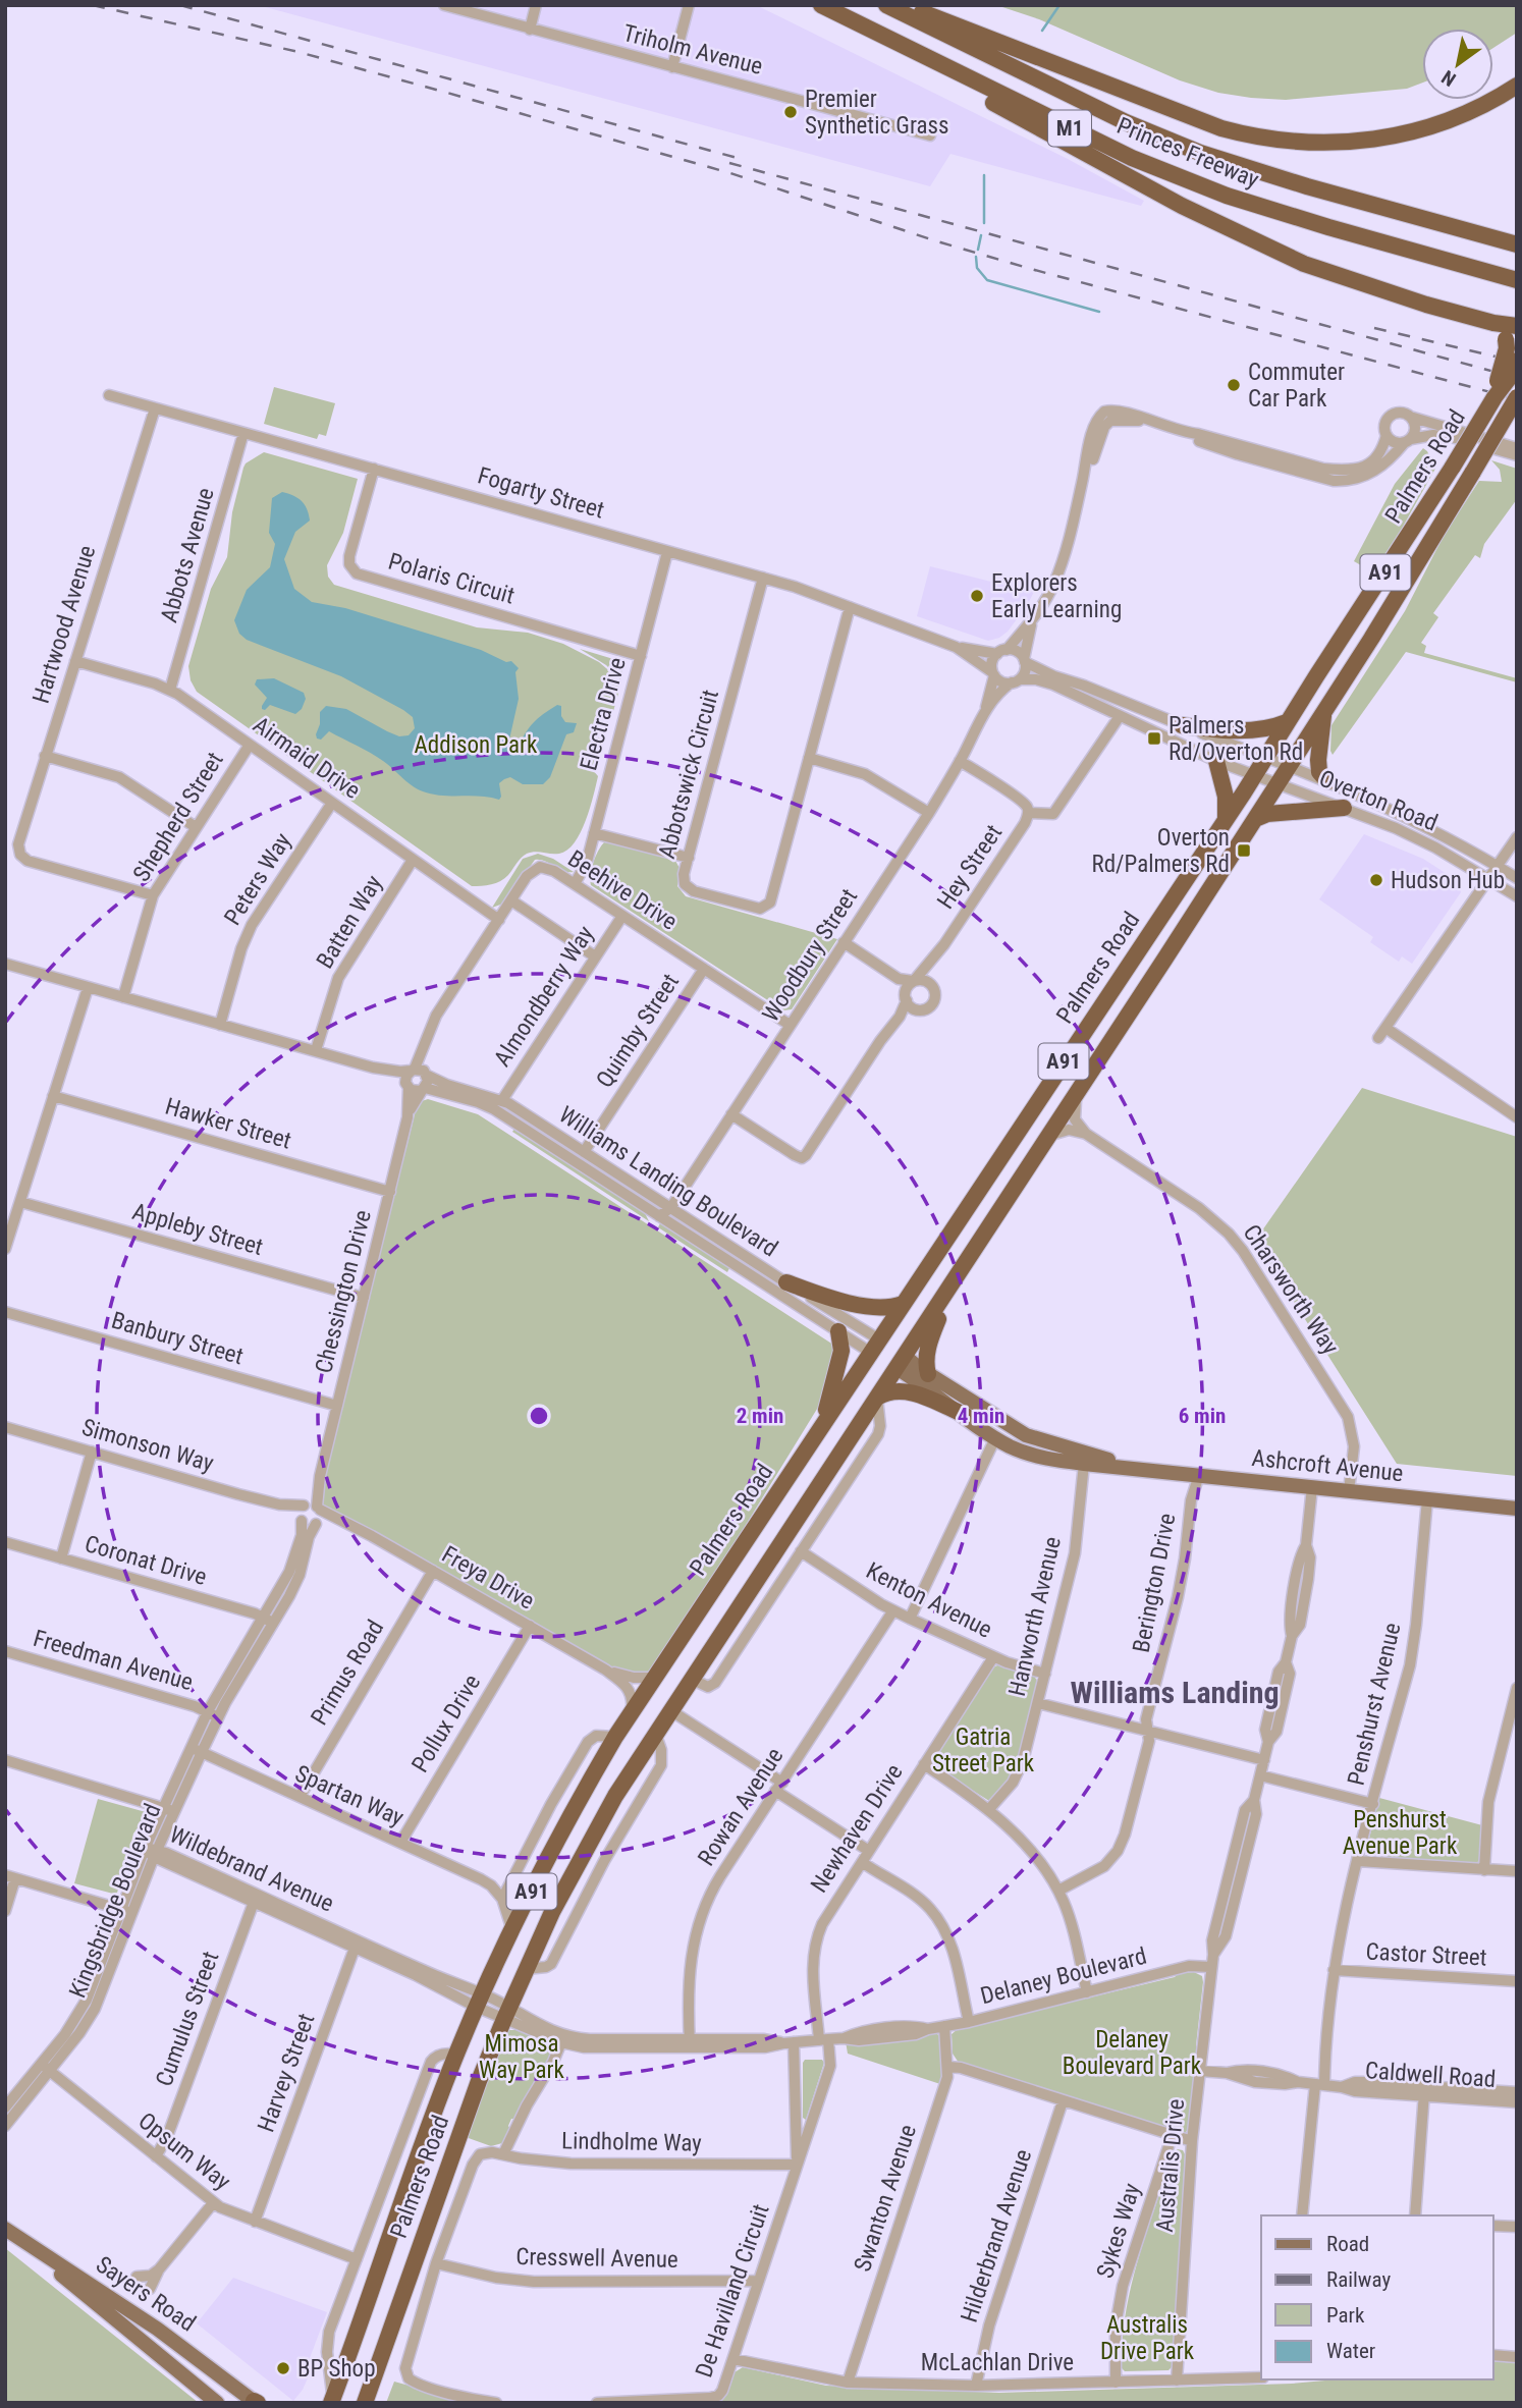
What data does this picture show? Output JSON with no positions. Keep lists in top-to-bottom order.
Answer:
{
  "streets": {
    "highway": [
      "M1",
      "Princes Freeway",
      "Palmers Road",
      "A91"
    ],
    "main road": ["Ashcroft Avenue", "Sayers Road"],
    "street": [
      "Triholm Avenue",
      "Fogarty Street",
      "Abbots Avenue",
      "Polaris Circuit",
      "Hartwood Avenue",
      "Electra Drive",
      "Airmaid Drive",
      "Abbotswick Circuit",
      "Overton Road",
      "Shepherd Street",
      "Hey Street",
      "Peters Way",
      "Beehive Drive",
      "Batten Way",
      "Woodbury Street",
      "Almondberry Way",
      "Quimby Street",
      "Hawker Street",
      "Williams Landing Boulevard",
      "Appleby Street",
      "Charsworth Way",
      "Chessington Drive",
      "Banbury Street",
      "Simonson Way",
      "Coronat Drive",
      "Freya Drive",
      "Berington Drive",
      "Kenton Avenue",
      "Hanworth Avenue",
      "Freedman Avenue",
      "Primus Road",
      "Penshurst Avenue",
      "Pollux Drive",
      "Spartan Way",
      "Rowan Avenue",
      "Newhaven Drive",
      "Wildebrand Avenue",
      "Kingsbridge Boulevard",
      "Castor Street",
      "Delaney Boulevard",
      "Cumulus Street",
      "Harvey Street",
      "Caldwell Road",
      "Lindholme Way",
      "Opsum Way",
      "Australis Drive",
      "Swanton Avenue",
      "Sykes Way",
      "Hilderbrand Avenue",
      "Cresswell Avenue",
      "De Havilland Circuit",
      "McLachlan Drive"
    ]
  },
  "crossings": [
    ["Palmers Road", "Overton Road"],
    ["Palmers Road", "Williams Landing Boulevard"],
    ["Palmers Road", "Ashcroft Avenue"],
    ["Palmers Road", "Freya Drive"],
    ["Palmers Road", "Wildebrand Avenue"],
    ["Palmers Road", "Delaney Boulevard"],
    ["Palmers Road", "Opsum Way"],
    ["Fogarty Street", "Abbots Avenue"],
    ["Fogarty Street", "Polaris Circuit"],
    ["Fogarty Street", "Hartwood Avenue"],
    ["Fogarty Street", "Electra Drive"],
    ["Fogarty Street", "Abbotswick Circuit"],
    ["Fogarty Street", "Overton Road"],
    ["Fogarty Street", "Woodbury Street"],
    ["Abbots Avenue", "Airmaid Drive"],
    ["Polaris Circuit", "Electra Drive"],
    ["Hartwood Avenue", "Airmaid Drive"],
    ["Hartwood Avenue", "Shepherd Street"],
    ["Electra Drive", "Beehive Drive"],
    ["Airmaid Drive", "Shepherd Street"],
    ["Airmaid Drive", "Peters Way"],
    ["Airmaid Drive", "Beehive Drive"],
    ["Airmaid Drive", "Batten Way"],
    ["Overton Road", "Woodbury Street"],
    ["Shepherd Street", "Williams Landing Boulevard"],
    ["Hey Street", "Woodbury Street"],
    ["Peters Way", "Williams Landing Boulevard"],
    ["Beehive Drive", "Woodbury Street"],
    ["Beehive Drive", "Almondberry Way"],
    ["Beehive Drive", "Quimby Street"],
    ["Beehive Drive", "Williams Landing Boulevard"],
    ["Beehive Drive", "Chessington Drive"],
    ["Batten Way", "Williams Landing Boulevard"],
    ["Woodbury Street", "Williams Landing Boulevard"],
    ["Almondberry Way", "Williams Landing Boulevard"],
    ["Quimby Street", "Williams Landing Boulevard"],
    ["Hawker Street", "Chessington Drive"],
    ["Williams Landing Boulevard", "Chessington Drive"],
    ["Appleby Street", "Chessington Drive"],
    ["Charsworth Way", "Ashcroft Avenue"],
    ["Chessington Drive", "Banbury Street"],
    ["Chessington Drive", "Simonson Way"],
    ["Chessington Drive", "Freya Drive"],
    ["Chessington Drive", "Kingsbridge Boulevard"],
    ["Simonson Way", "Freya Drive"],
    ["Simonson Way", "Kingsbridge Boulevard"],
    ["Ashcroft Avenue", "Berington Drive"],
    ["Ashcroft Avenue", "Hanworth Avenue"],
    ["Ashcroft Avenue", "Penshurst Avenue"],
    ["Ashcroft Avenue", "Australis Drive"],
    ["Coronat Drive", "Kingsbridge Boulevard"],
    ["Freya Drive", "Primus Road"],
    ["Freya Drive", "Pollux Drive"],
    ["Freya Drive", "Kingsbridge Boulevard"],
    ["Kenton Avenue", "Hanworth Avenue"],
    ["Kenton Avenue", "Rowan Avenue"],
    ["Kenton Avenue", "Newhaven Drive"],
    ["Freedman Avenue", "Kingsbridge Boulevard"],
    ["Primus Road", "Spartan Way"],
    ["Penshurst Avenue", "Castor Street"],
    ["Penshurst Avenue", "Caldwell Road"],
    ["Pollux Drive", "Spartan Way"],
    ["Spartan Way", "Kingsbridge Boulevard"],
    ["Rowan Avenue", "Delaney Boulevard"],
    ["Newhaven Drive", "Delaney Boulevard"],
    ["Newhaven Drive", "De Havilland Circuit"],
    ["Wildebrand Avenue", "Kingsbridge Boulevard"],
    ["Wildebrand Avenue", "Delaney Boulevard"],
    ["Wildebrand Avenue", "Cumulus Street"],
    ["Wildebrand Avenue", "Harvey Street"],
    ["Kingsbridge Boulevard", "Opsum Way"],
    ["Delaney Boulevard", "Australis Drive"],
    ["Delaney Boulevard", "Swanton Avenue"],
    ["Delaney Boulevard", "De Havilland Circuit"],
    ["Cumulus Street", "Opsum Way"],
    ["Harvey Street", "Opsum Way"],
    ["Caldwell Road", "Australis Drive"],
    ["Lindholme Way", "Cresswell Avenue"],
    ["Lindholme Way", "De Havilland Circuit"],
    ["Australis Drive", "McLachlan Drive"],
    ["Swanton Avenue", "McLachlan Drive"],
    ["Sykes Way", "McLachlan Drive"],
    ["Hilderbrand Avenue", "McLachlan Drive"],
    ["Cresswell Avenue", "De Havilland Circuit"],
    ["De Havilland Circuit", "McLachlan Drive"]
  ],
  "districts": ["Williams Landing"],
  "parks": [
    "Addison Park",
    "Gatria Street Park",
    "Penshurst Avenue Park",
    "Delaney Boulevard Park",
    "Mimosa Way Park",
    "Australis Drive Park"
  ],
  "places": {
    "other": [
      "Premier Synthetic Grass",
      "Commuter Car Park",
      "Explorers Early Learning",
      "Hudson Hub",
      "BP Shop"
    ],
    "transit": ["Palmers Rd/Overton Rd", "Overton Rd/Palmers Rd"]
  },
  "legend": [
    "Road",
    "Railway",
    "Park",
    "Water"
  ],
  "north": "bottom left",
  "rings": ["2 min", "4 min", "6 min"]
}
